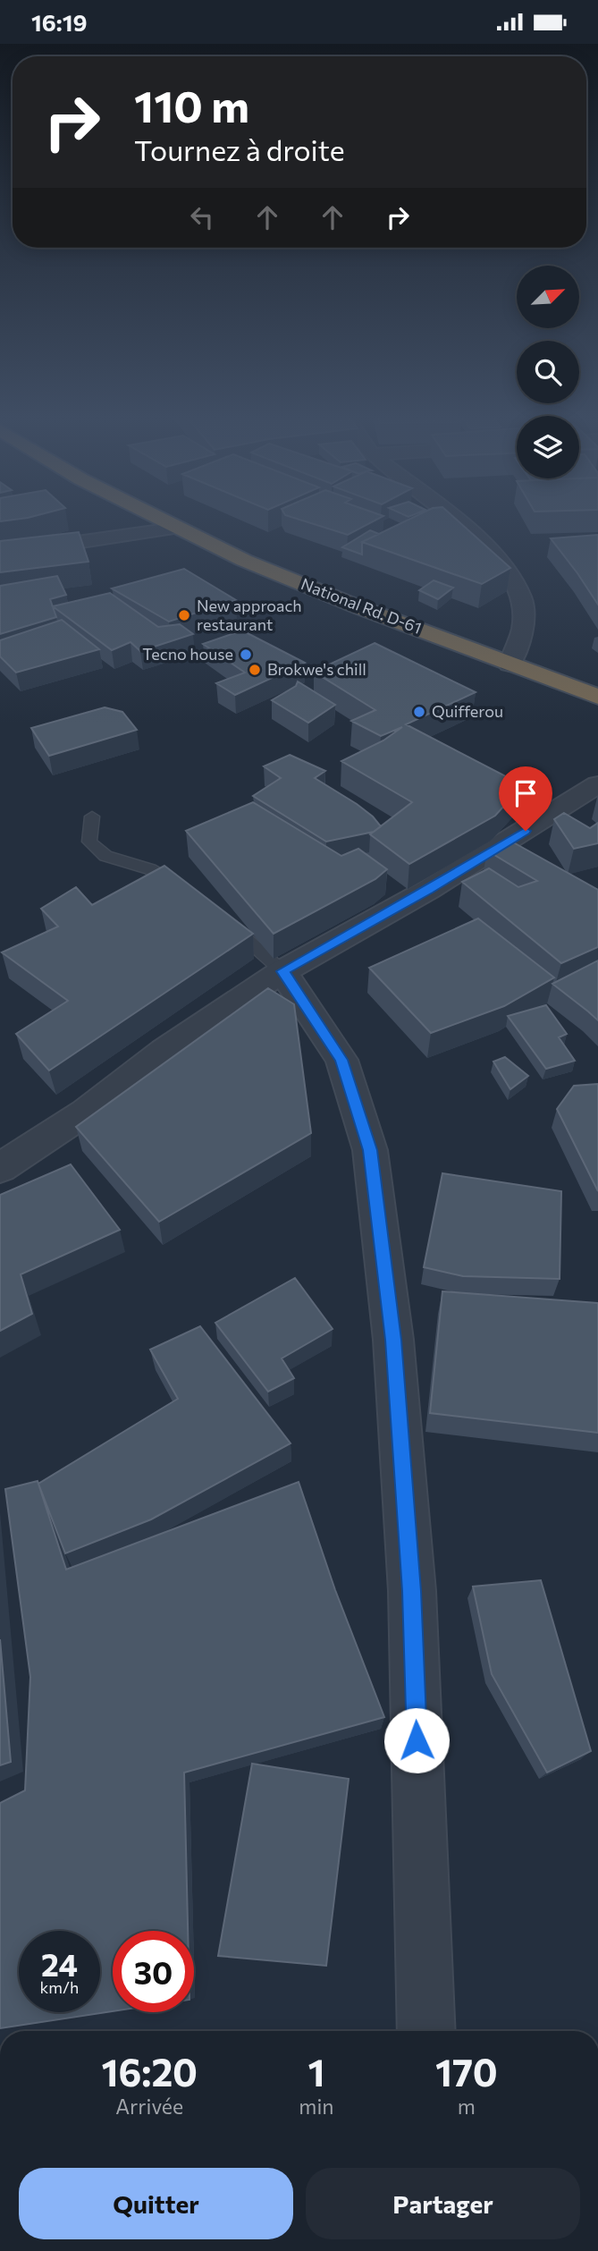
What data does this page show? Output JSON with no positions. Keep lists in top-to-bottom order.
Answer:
{
  "streets": {
    "highway": ["National Rd. D-61"]
  },
  "places": [
    "New approach restaurant",
    "Tecno house",
    "Brokwe's chill",
    "Quifferou"
  ],
  "north": "top right",
  "page": {
    "status": "16:19",
    "turn": ["110 m", "Tournez à droite"],
    "speed": "24 km/h",
    "limit": "30",
    "eta": [
      "16:20",
      "Arrivée",
      "1",
      "min",
      "170",
      "m"
    ],
    "buttons": ["Quitter", "Partager"]
  }
}
